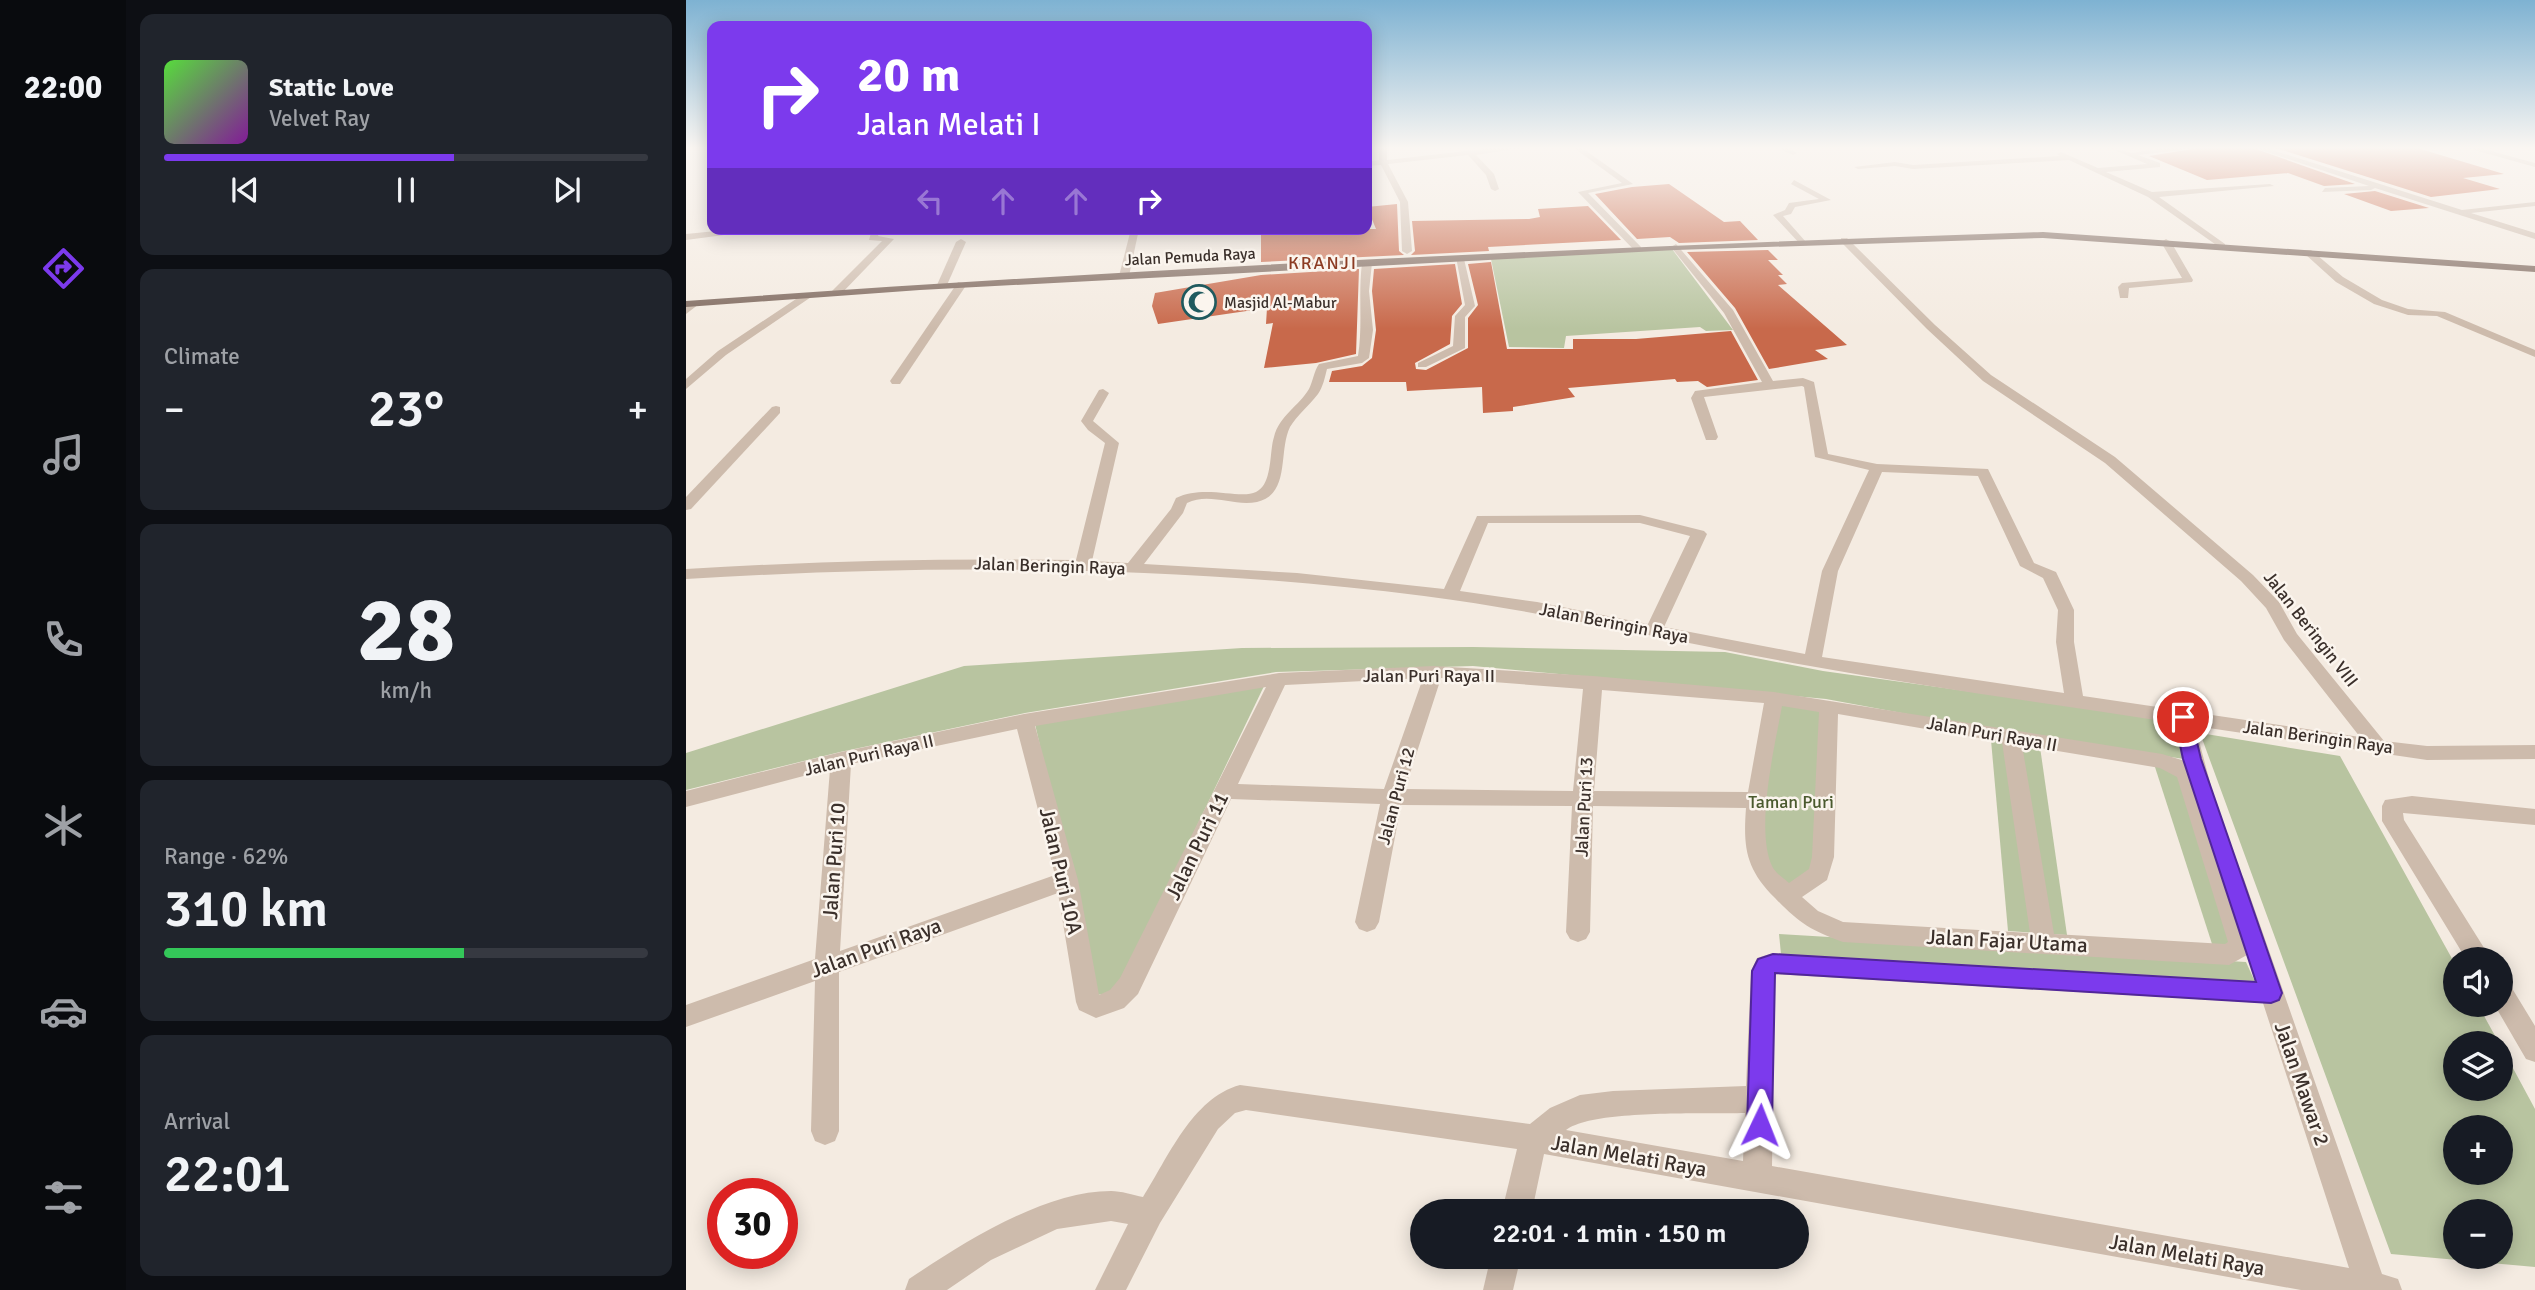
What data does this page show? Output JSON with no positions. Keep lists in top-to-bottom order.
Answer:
{
  "streets": {
    "main road": ["Jalan Pemuda Raya"],
    "street": [
      "Jalan Beringin Raya",
      "Jalan Beringin VIII",
      "Jalan Puri Raya II",
      "Jalan Puri 12",
      "Jalan Puri 13",
      "Jalan Puri 11",
      "Jalan Puri 10",
      "Jalan Puri 10A",
      "Jalan Fajar Utama",
      "Jalan Puri Raya",
      "Jalan Mawar 2",
      "Jalan Melati Raya"
    ]
  },
  "crossings": [
    ["Jalan Pemuda Raya", "Jalan Beringin VIII"],
    ["Jalan Beringin Raya", "Jalan Beringin VIII"],
    ["Jalan Beringin Raya", "Jalan Mawar 2"],
    ["Jalan Puri Raya II", "Jalan Puri 12"],
    ["Jalan Puri Raya II", "Jalan Puri 13"],
    ["Jalan Puri Raya II", "Jalan Puri 11"],
    ["Jalan Puri Raya II", "Jalan Puri 10"],
    ["Jalan Puri Raya II", "Jalan Puri 10A"],
    ["Jalan Puri Raya II", "Jalan Fajar Utama"],
    ["Jalan Puri 11", "Jalan Puri 10A"],
    ["Jalan Puri 10", "Jalan Puri Raya"],
    ["Jalan Puri 10A", "Jalan Puri Raya"],
    ["Jalan Mawar 2", "Jalan Melati Raya"]
  ],
  "districts": ["KRANJI"],
  "parks": ["Taman Puri"],
  "places": {
    "mosque": ["Masjid Al-Mabur"]
  },
  "page": {
    "tabs": "22:00",
    "turn": ["20 m", "Jalan Melati I"],
    "song": ["Static Love", "Velvet Ray"],
    "tile": [
      "Climate",
      ["28", "km/h"],
      ["Range · 62%", "310 km"],
      ["Arrival", "22:01"]
    ],
    "heat": ["−", "23°", "+"],
    "map_buttons": ["+", "−"],
    "limit": "30",
    "trip": "22:01 · 1 min · 150 m"
  }
}
